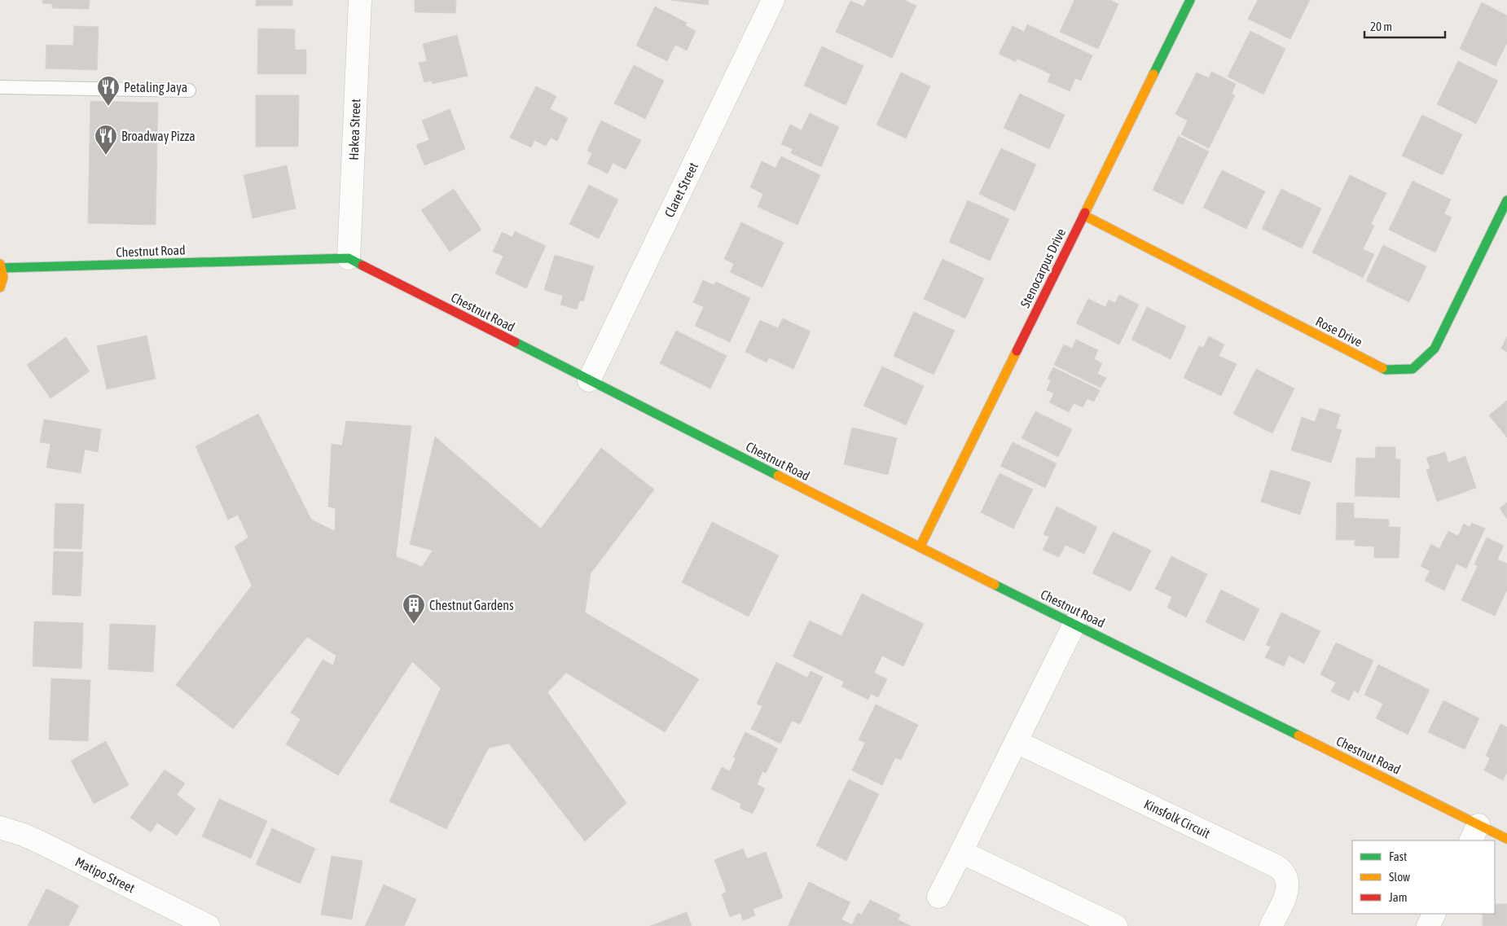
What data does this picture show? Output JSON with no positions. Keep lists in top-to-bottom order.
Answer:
{
  "streets": {
    "street": [
      "Hakea Street",
      "Claret Street",
      "Chestnut Road",
      "Stenocarpus Drive",
      "Rose Drive",
      "Kinsfolk Circuit",
      "Matipo Street"
    ]
  },
  "crossings": [
    ["Hakea Street", "Chestnut Road"],
    ["Claret Street", "Chestnut Road"],
    ["Chestnut Road", "Stenocarpus Drive"],
    ["Stenocarpus Drive", "Rose Drive"]
  ],
  "places": {
    "restaurant": ["Petaling Jaya", "Broadway Pizza"],
    "building": ["Chestnut Gardens"]
  },
  "legend": ["Fast", "Slow", "Jam"],
  "scale_bar": "20 m"
}
